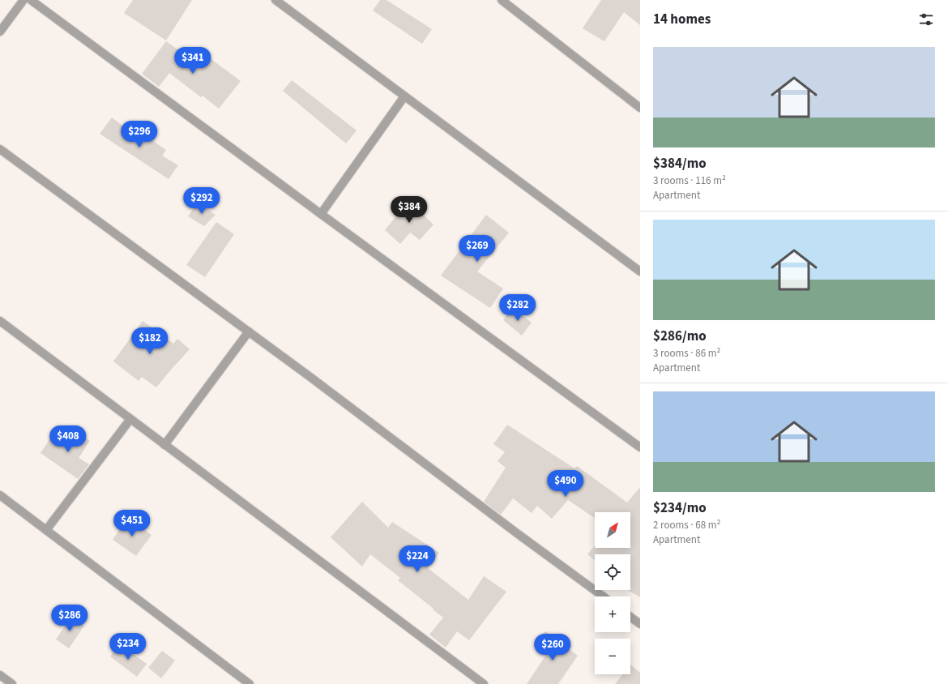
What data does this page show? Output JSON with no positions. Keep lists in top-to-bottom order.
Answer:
{
  "north": "top right",
  "page": {
    "heading": "14 homes",
    "list": [
      {
        "name": "$384/mo",
        "note": "3 rooms · 116 m² · Apartment"
      },
      {
        "name": "$286/mo",
        "note": "3 rooms · 86 m² · Apartment"
      },
      {
        "name": "$234/mo",
        "note": "2 rooms · 68 m² · Apartment"
      }
    ],
    "price": [
      "$341",
      "$296",
      "$292",
      "$384",
      "$269",
      "$282",
      "$182",
      "$408",
      "$490",
      "$451",
      "$224",
      "$286",
      "$234",
      "$260"
    ],
    "map_buttons": ["+", "−"]
  }
}
